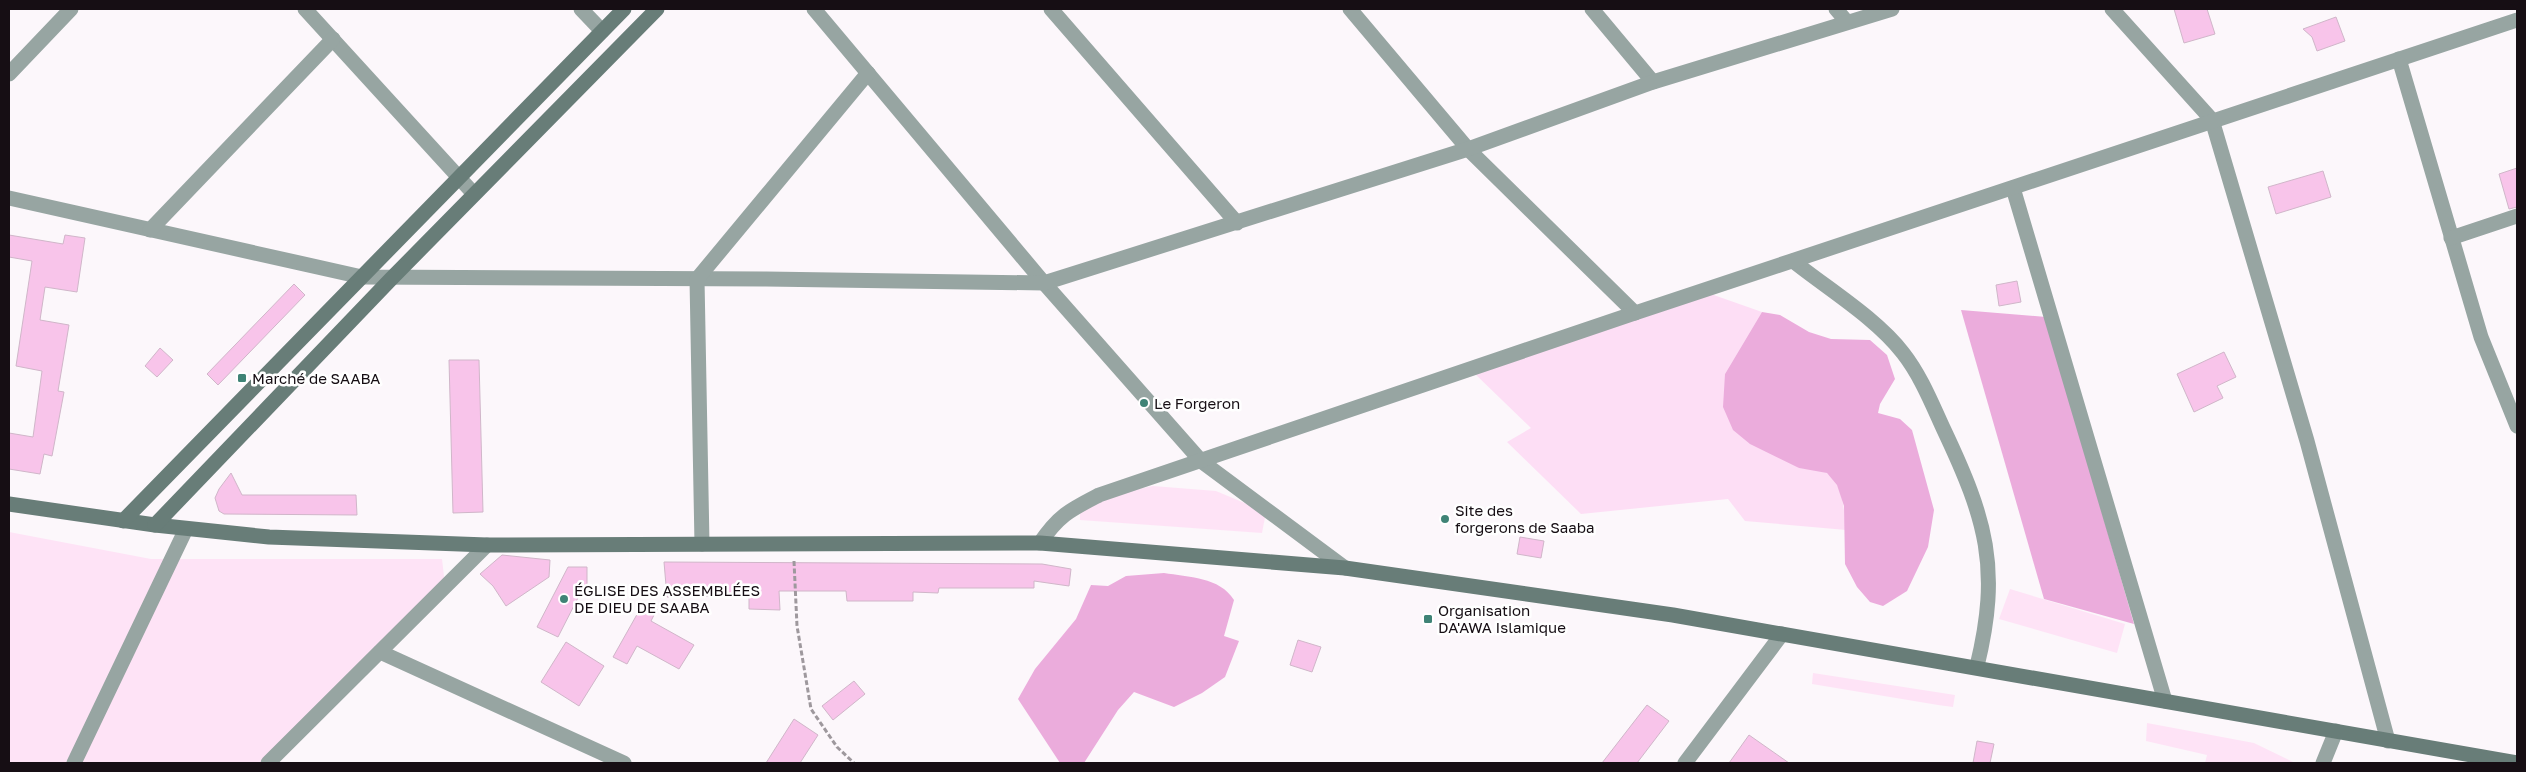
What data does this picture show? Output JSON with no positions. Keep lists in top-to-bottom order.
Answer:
{
  "places": {
    "transit": ["Marché de SAABA", "Organisation DA'AWA Islamique"],
    "other": ["Le Forgeron", "Site des forgerons de Saaba", "ÉGLISE DES ASSEMBLÉES DE DIEU DE SAABA"]
  }
}
